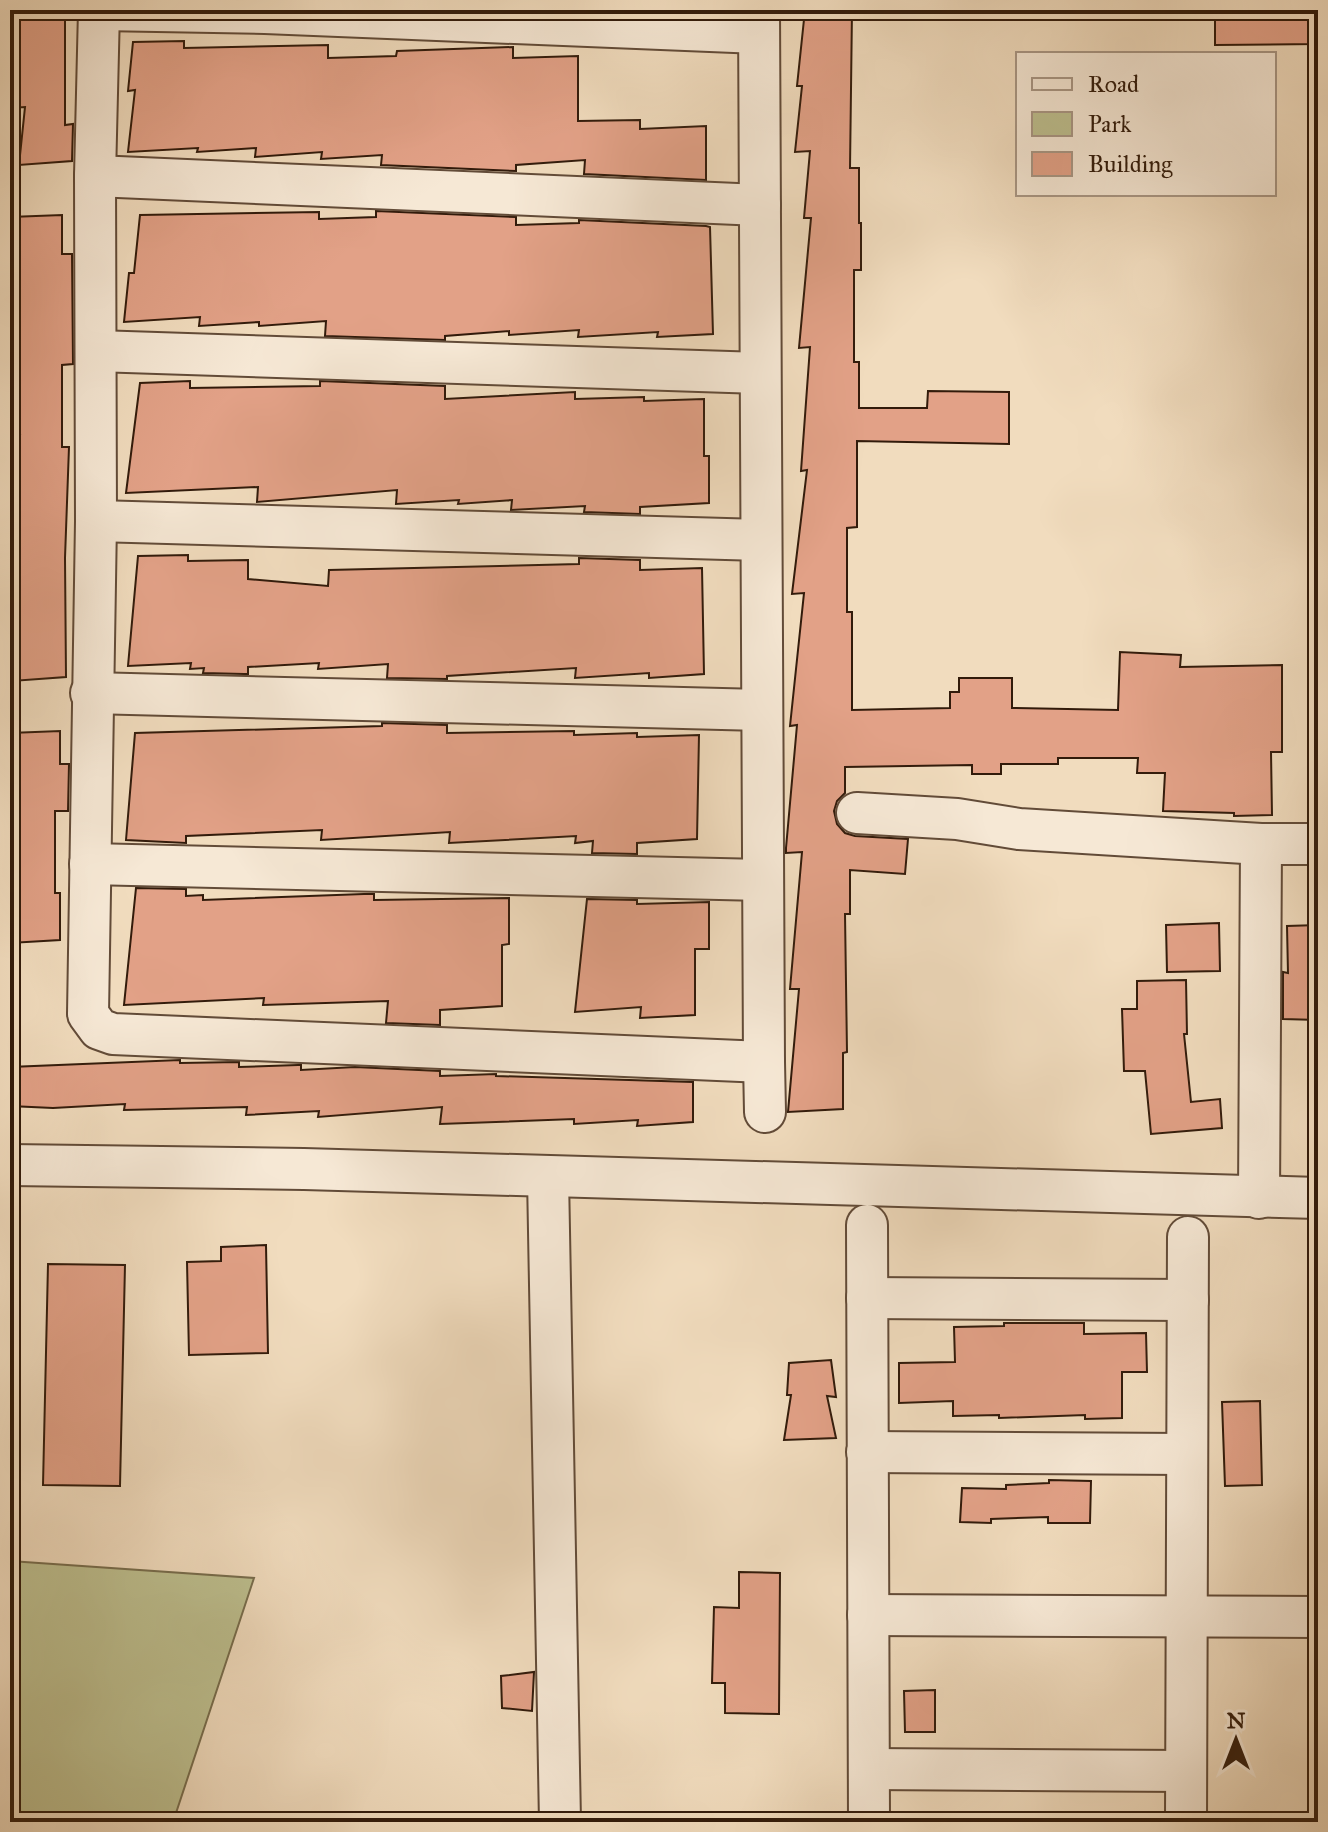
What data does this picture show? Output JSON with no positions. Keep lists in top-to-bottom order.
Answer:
{
  "legend": ["Road", "Park", "Building"],
  "north": "top"
}
